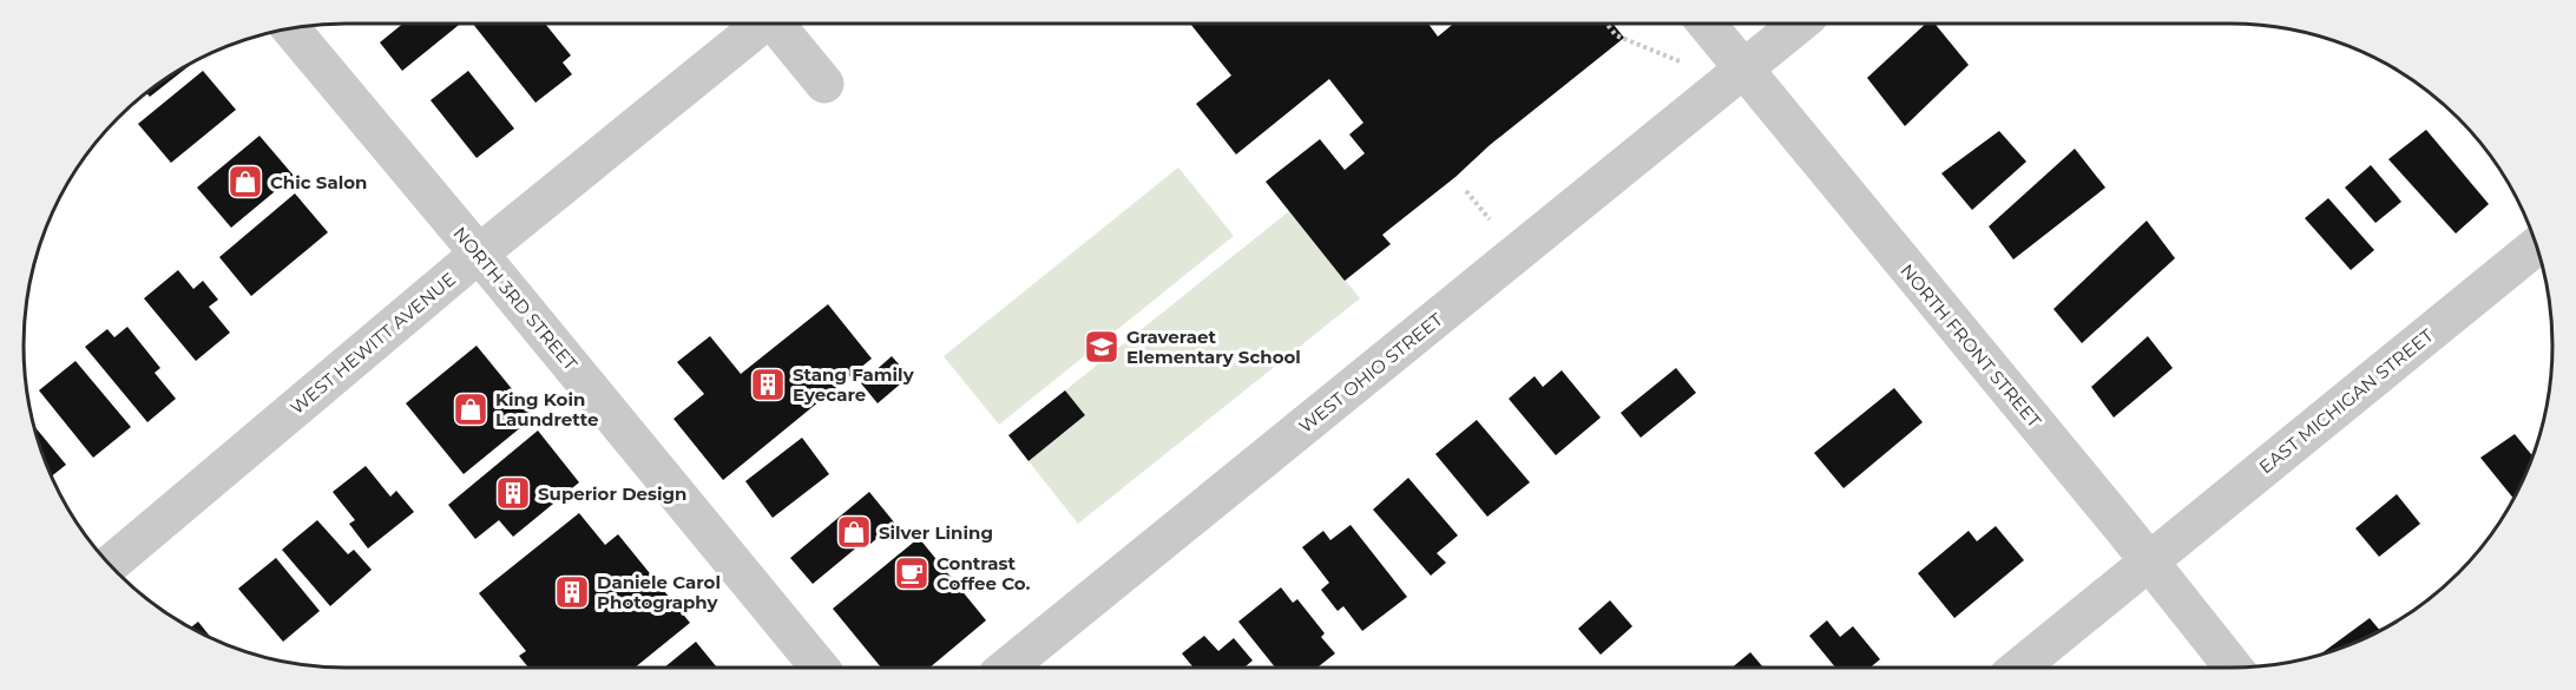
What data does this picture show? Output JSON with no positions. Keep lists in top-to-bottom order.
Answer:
{
  "streets": {
    "street": [
      "NORTH 3RD STREET",
      "WEST HEWITT AVENUE",
      "NORTH FRONT STREET",
      "WEST OHIO STREET",
      "EAST MICHIGAN STREET"
    ]
  },
  "crossings": [
    ["NORTH 3RD STREET", "WEST HEWITT AVENUE"],
    ["NORTH FRONT STREET", "WEST OHIO STREET"],
    ["NORTH FRONT STREET", "EAST MICHIGAN STREET"]
  ],
  "places": {
    "shop": ["Chic Salon", "King Koin Laundrette", "Silver Lining"],
    "school or university": ["Graveraet Elementary School"],
    "building": ["Stang Family Eyecare", "Superior Design", "Daniele Carol Photography"],
    "cafe": ["Contrast Coffee Co."]
  }
}
